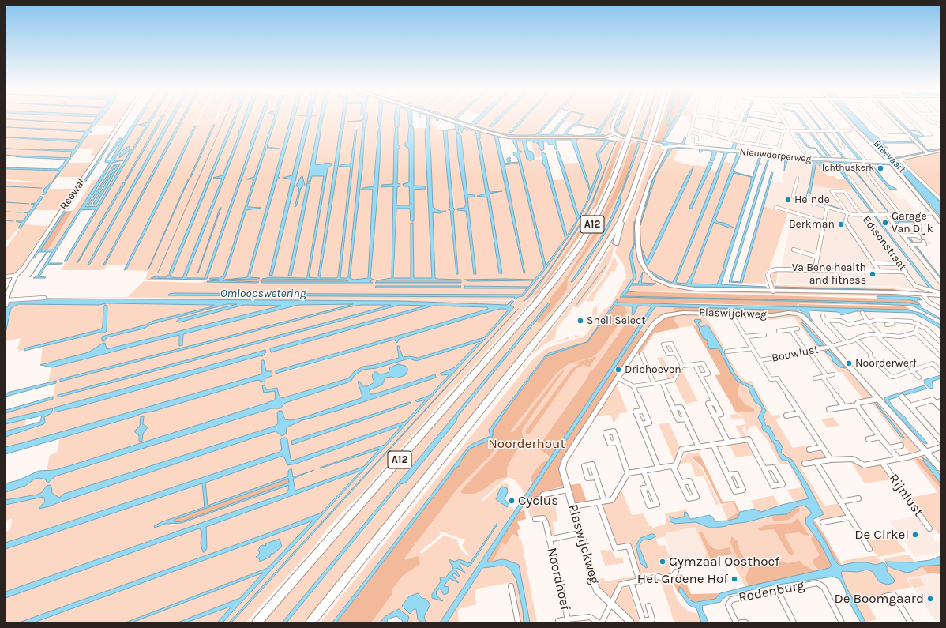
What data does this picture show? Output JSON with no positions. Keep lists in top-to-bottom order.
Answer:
{
  "streets": {
    "highway": ["A12"],
    "street": [
      "Nieuwdorperweg",
      "Reewal",
      "Edisonstraat",
      "Plaswijckweg",
      "Bouwlust",
      "Rijnlust",
      "Noordhoef",
      "Rodenburg"
    ]
  },
  "crossings": [
    ["Plaswijckweg", "Bouwlust"],
    ["Plaswijckweg", "Noordhoef"]
  ],
  "water": ["Breevaart", "Omloopswetering"],
  "parks": ["Noorderhout"],
  "places": [
    "Ichthuskerk",
    "Heinde",
    "Garage Van Dijk",
    "Berkman",
    "Va Bene health and fitness",
    "Shell Select",
    "Noorderwerf",
    "Driehoeven",
    "Cyclus",
    "De Cirkel",
    "Gymzaal Oosthoef",
    "Het Groene Hof",
    "De Boomgaard"
  ]
}
